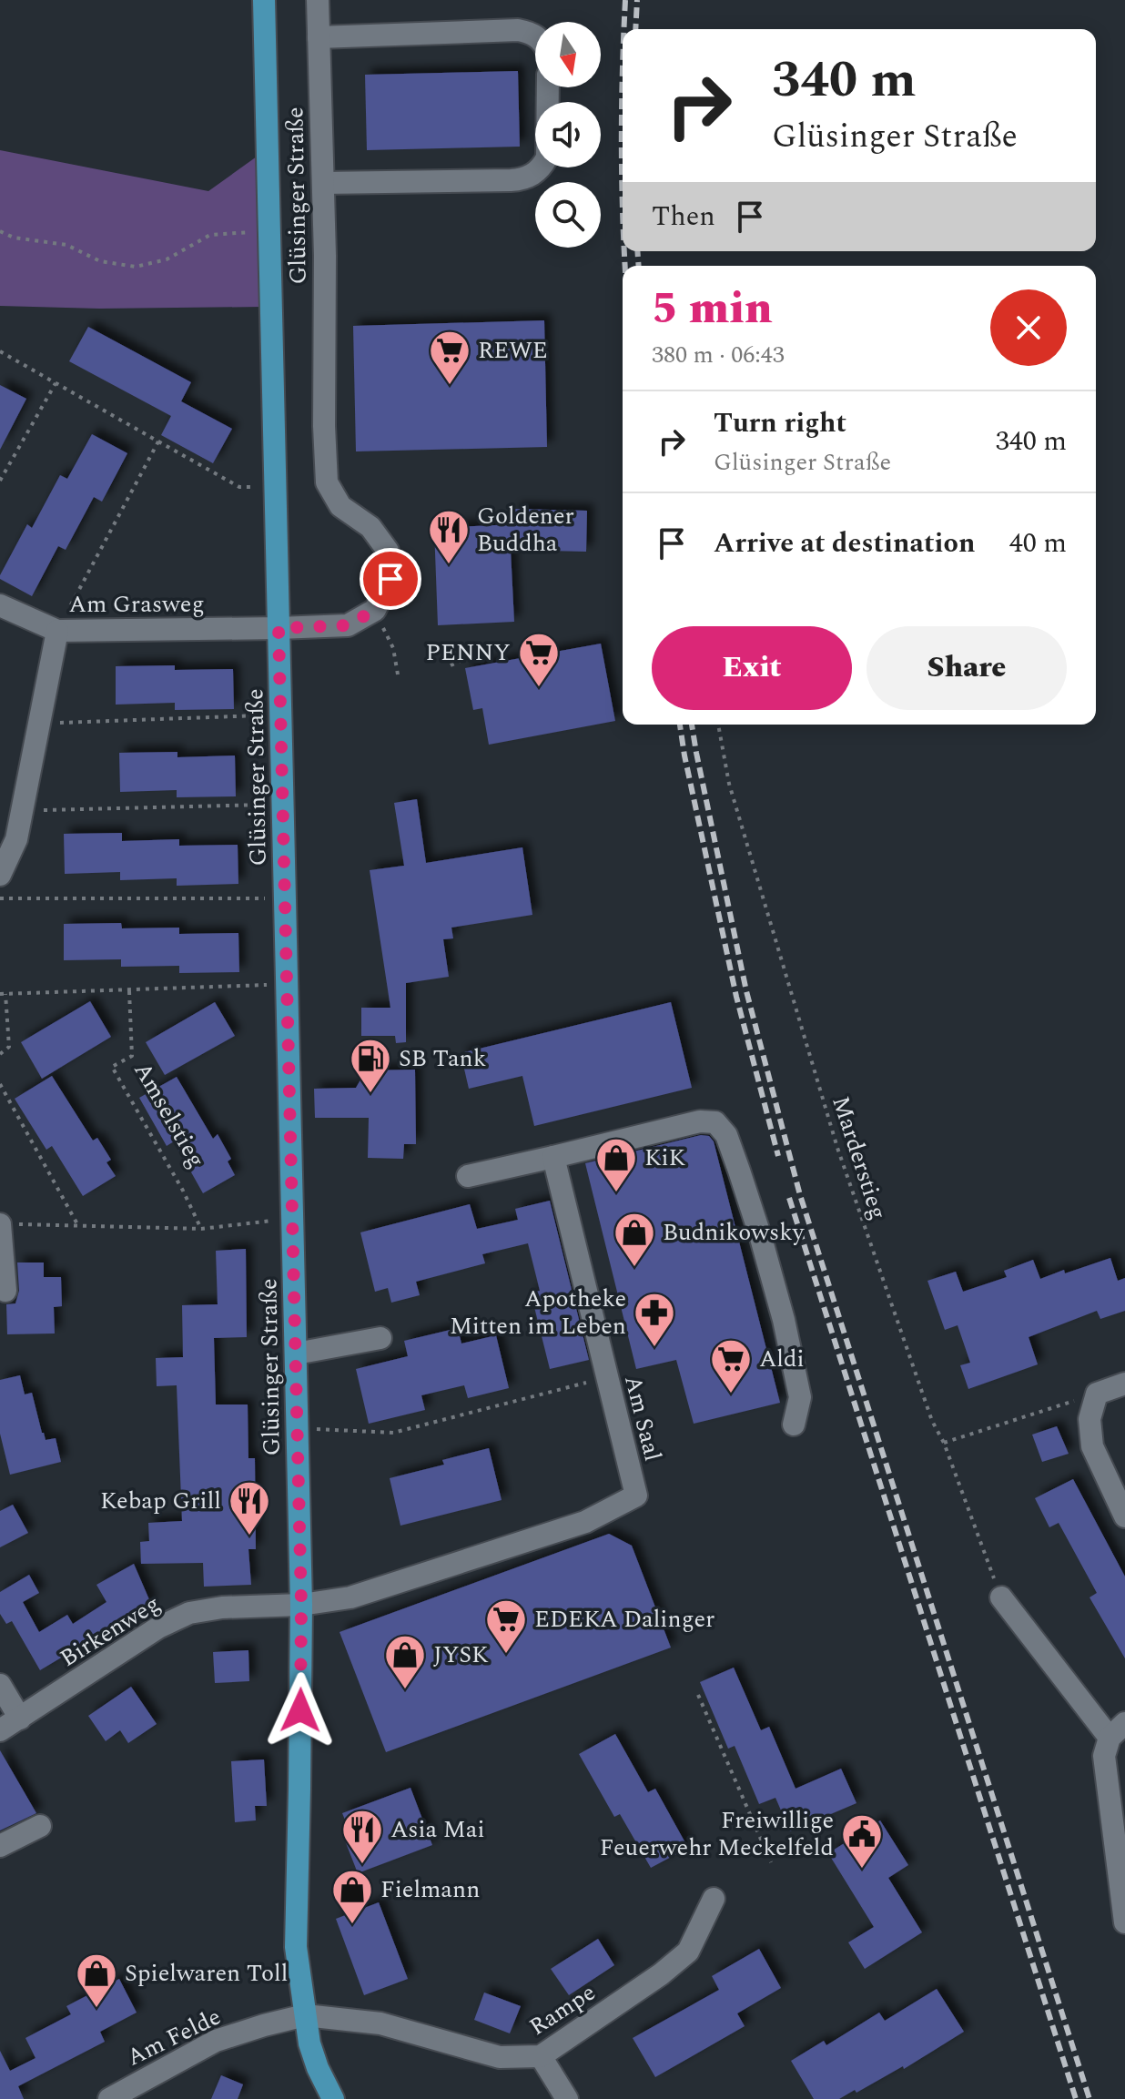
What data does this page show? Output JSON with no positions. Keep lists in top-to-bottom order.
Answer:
{
  "streets": {
    "main road": ["Glüsinger Straße"],
    "street": [
      "Am Grasweg",
      "Am Saal",
      "Birkenweg",
      "Rampe",
      "Am Felde"
    ],
    "path": ["Amselstieg", "Marderstieg"]
  },
  "crossings": [
    ["Glüsinger Straße", "Am Grasweg"],
    ["Glüsinger Straße", "Am Saal"],
    ["Glüsinger Straße", "Birkenweg"],
    ["Glüsinger Straße", "Rampe"],
    ["Glüsinger Straße", "Am Felde"],
    ["Am Saal", "Birkenweg"],
    ["Rampe", "Am Felde"]
  ],
  "places": {
    "supermarket": [
      "REWE",
      "PENNY",
      "Aldi",
      "EDEKA Dalinger"
    ],
    "restaurant": ["Goldener Buddha", "Kebap Grill", "Asia Mai"],
    "fuel station": ["SB Tank"],
    "shop": [
      "KiK",
      "Budnikowsky",
      "JYSK",
      "Fielmann",
      "Spielwaren Toll"
    ],
    "pharmacy": ["Apotheke Mitten im Leben"],
    "public building": ["Freiwillige Feuerwehr Meckelfeld"]
  },
  "north": "bottom",
  "page": {
    "turn": ["340 m", "Glüsinger Straße"],
    "then": "Then",
    "heading": ["5 min", "380 m · 06:43"],
    "list": [
      {
        "name": "Turn right",
        "note": "Glüsinger Straße",
        "value": "340 m"
      },
      {
        "name": "Arrive at destination",
        "value": "40 m"
      }
    ],
    "buttons": ["Exit", "Share"]
  }
}
